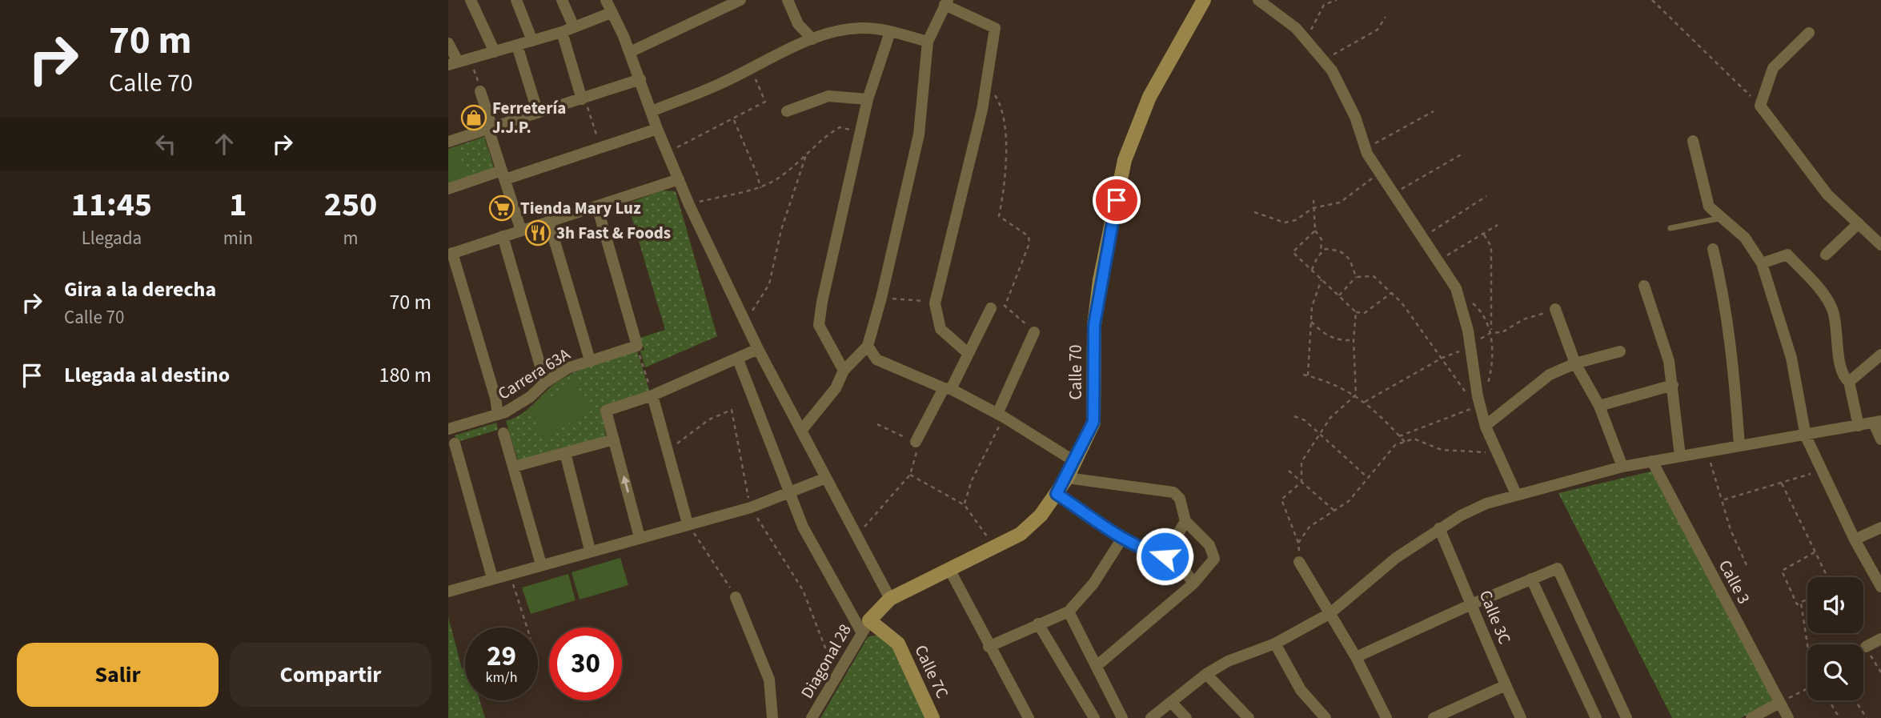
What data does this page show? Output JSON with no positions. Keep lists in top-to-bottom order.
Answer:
{
  "streets": {
    "street": [
      "Calle 70",
      "Carrera 63A",
      "Calle 3",
      "Calle 3C",
      "Diagonal 28",
      "Calle 7C"
    ]
  },
  "crossings": [
    ["Calle 70", "Diagonal 28"],
    ["Calle 70", "Calle 7C"],
    ["Diagonal 28", "Calle 7C"]
  ],
  "places": {
    "shop": ["Ferretería J.J.P."],
    "supermarket": ["Tienda Mary Luz"],
    "restaurant": ["3h Fast & Foods"]
  },
  "page": {
    "turn": ["70 m", "Calle 70"],
    "eta": [
      "11:45",
      "Llegada",
      "1",
      "min",
      "250",
      "m"
    ],
    "list": [
      {
        "name": "Gira a la derecha",
        "note": "Calle 70",
        "value": "70 m"
      },
      {
        "name": "Llegada al destino",
        "value": "180 m"
      }
    ],
    "speed": "29 km/h",
    "limit": "30",
    "buttons": ["Salir", "Compartir"]
  }
}
